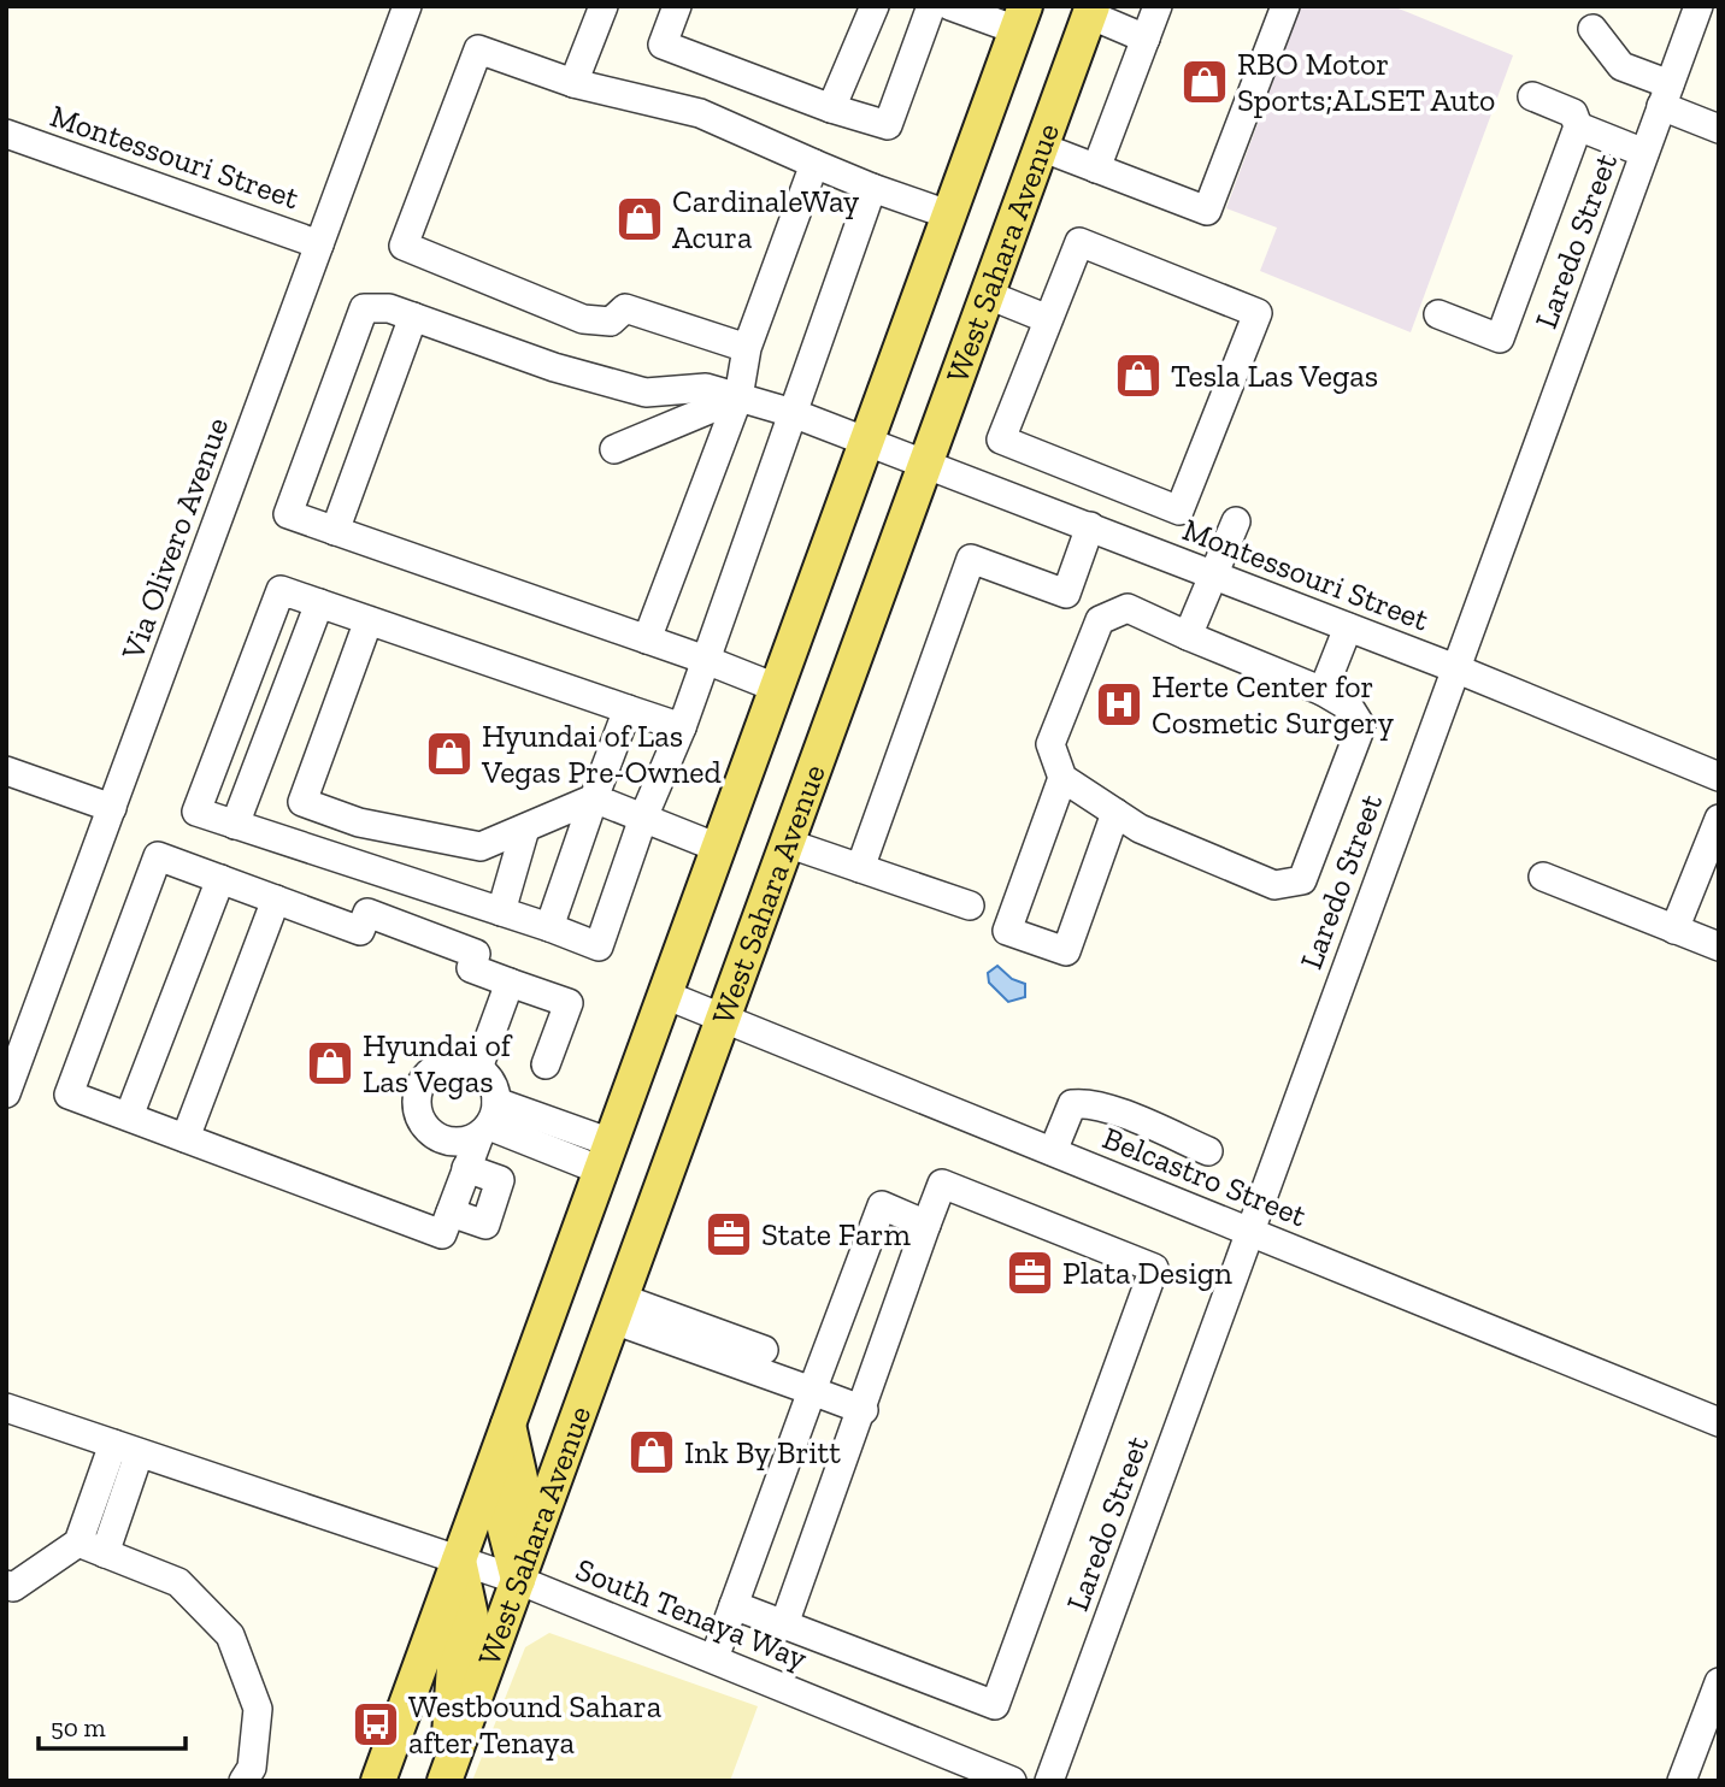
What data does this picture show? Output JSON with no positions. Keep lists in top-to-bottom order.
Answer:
{
  "streets": {
    "main road": ["West Sahara Avenue"],
    "street": [
      "Montessouri Street",
      "Laredo Street",
      "Via Olivero Avenue",
      "Belcastro Street",
      "South Tenaya Way"
    ]
  },
  "crossings": [
    ["Montessouri Street", "Laredo Street"],
    ["Montessouri Street", "West Sahara Avenue"],
    ["Montessouri Street", "Via Olivero Avenue"],
    ["Laredo Street", "Belcastro Street"],
    ["West Sahara Avenue", "Belcastro Street"],
    ["West Sahara Avenue", "South Tenaya Way"]
  ],
  "places": {
    "shop": [
      "RBO Motor Sports;ALSET Auto",
      "CardinaleWay Acura",
      "Tesla Las Vegas",
      "Hyundai of Las Vegas Pre-Owned",
      "Hyundai of Las Vegas",
      "Ink By Britt"
    ],
    "hospital": ["Herte Center for Cosmetic Surgery"],
    "office": ["State Farm", "Plata Design"],
    "bus stop": ["Westbound Sahara after Tenaya"]
  },
  "scale_bar": "50 m"
}
